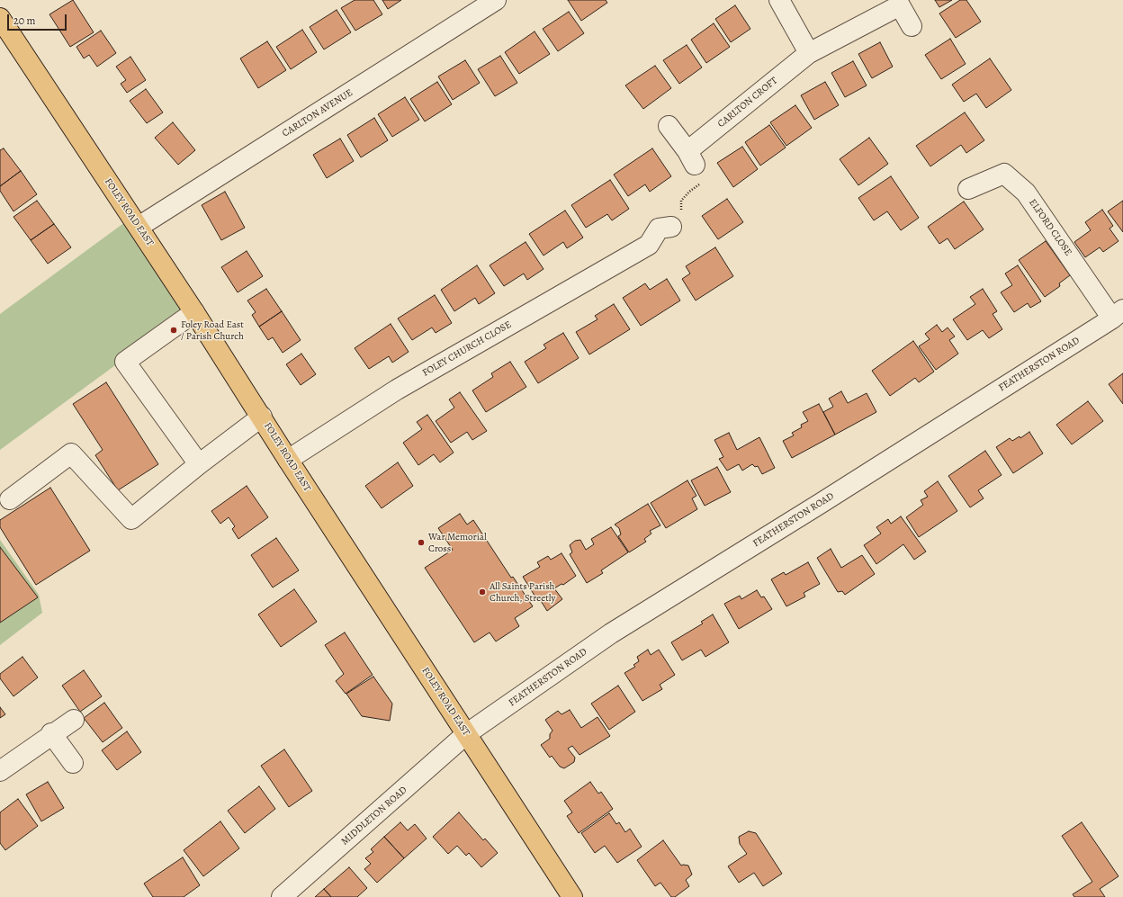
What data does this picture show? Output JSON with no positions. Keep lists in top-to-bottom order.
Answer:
{
  "streets": {
    "main road": ["FOLEY ROAD EAST"],
    "street": [
      "CARLTON CROFT",
      "CARLTON AVENUE",
      "ELFORD CLOSE",
      "FOLEY CHURCH CLOSE",
      "FEATHERSTON ROAD",
      "MIDDLETON ROAD"
    ]
  },
  "crossings": [
    ["CARLTON AVENUE", "FOLEY ROAD EAST"],
    ["FOLEY ROAD EAST", "FOLEY CHURCH CLOSE"],
    ["FOLEY ROAD EAST", "FEATHERSTON ROAD"],
    ["FOLEY ROAD EAST", "MIDDLETON ROAD"],
    ["ELFORD CLOSE", "FEATHERSTON ROAD"],
    ["FEATHERSTON ROAD", "MIDDLETON ROAD"]
  ],
  "places": ["Foley Road East / Parish Church", "War Memorial Cross", "All Saints Parish Church, Streetly"],
  "scale_bar": "20 m"
}
